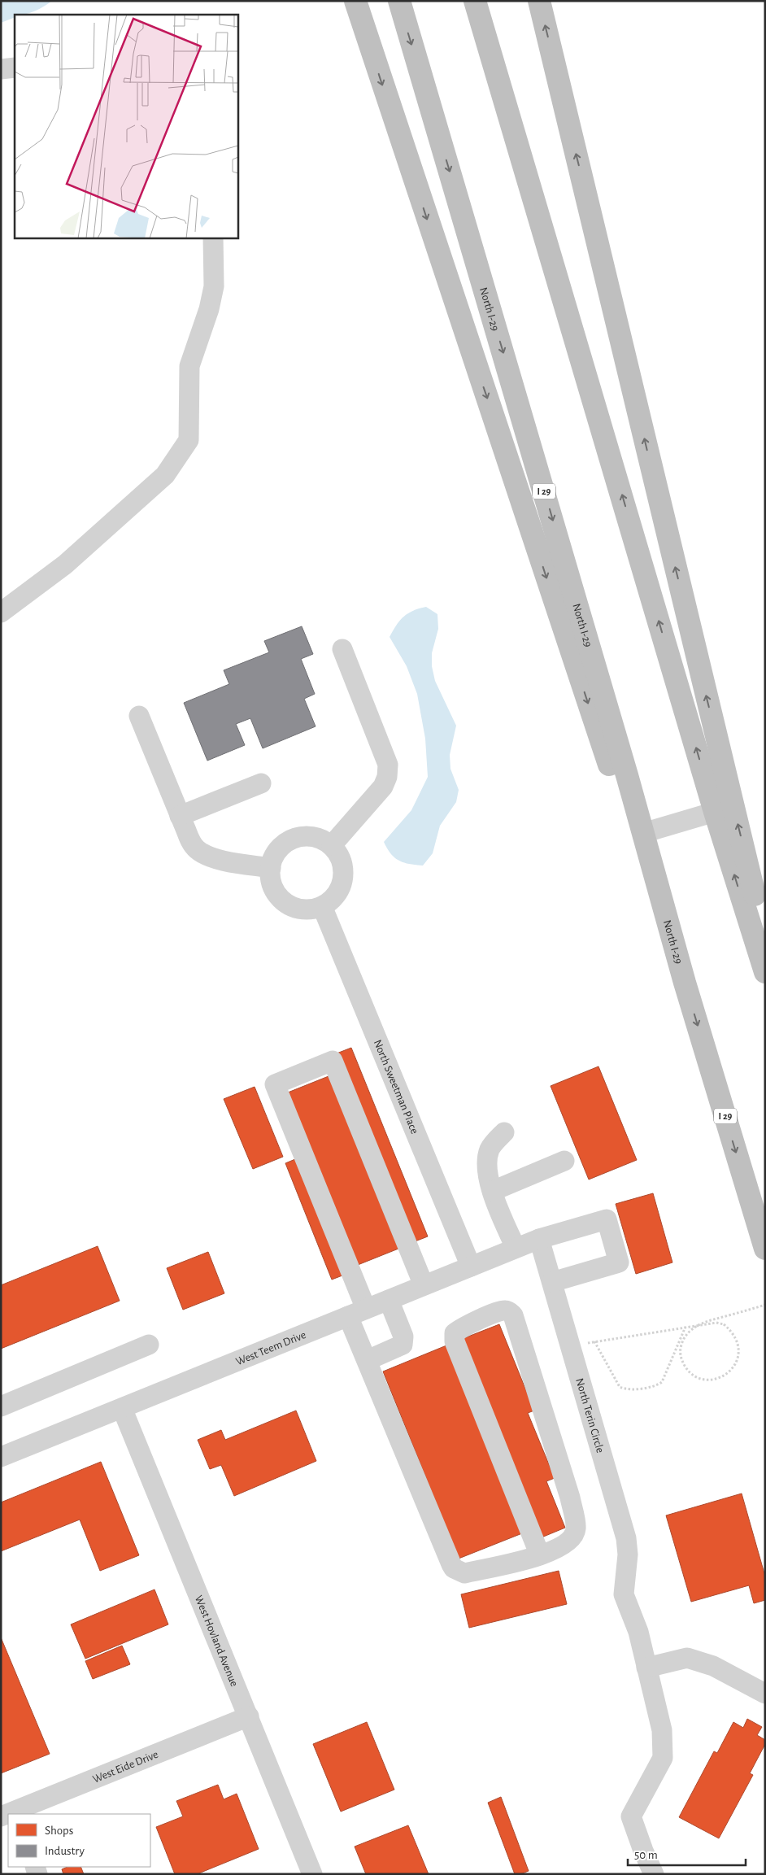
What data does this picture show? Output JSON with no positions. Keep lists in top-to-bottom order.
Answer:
{
  "streets": {
    "highway": ["North I-29", "I 29"],
    "street": [
      "North Sweetman Place",
      "West Teem Drive",
      "North Terin Circle",
      "West Hovland Avenue",
      "West Eide Drive"
    ]
  },
  "crossings": [
    ["North Sweetman Place", "West Teem Drive"],
    ["West Teem Drive", "North Terin Circle"],
    ["West Teem Drive", "West Hovland Avenue"],
    ["West Hovland Avenue", "West Eide Drive"]
  ],
  "legend": ["Shops", "Industry"],
  "scale_bar": "50 m"
}
